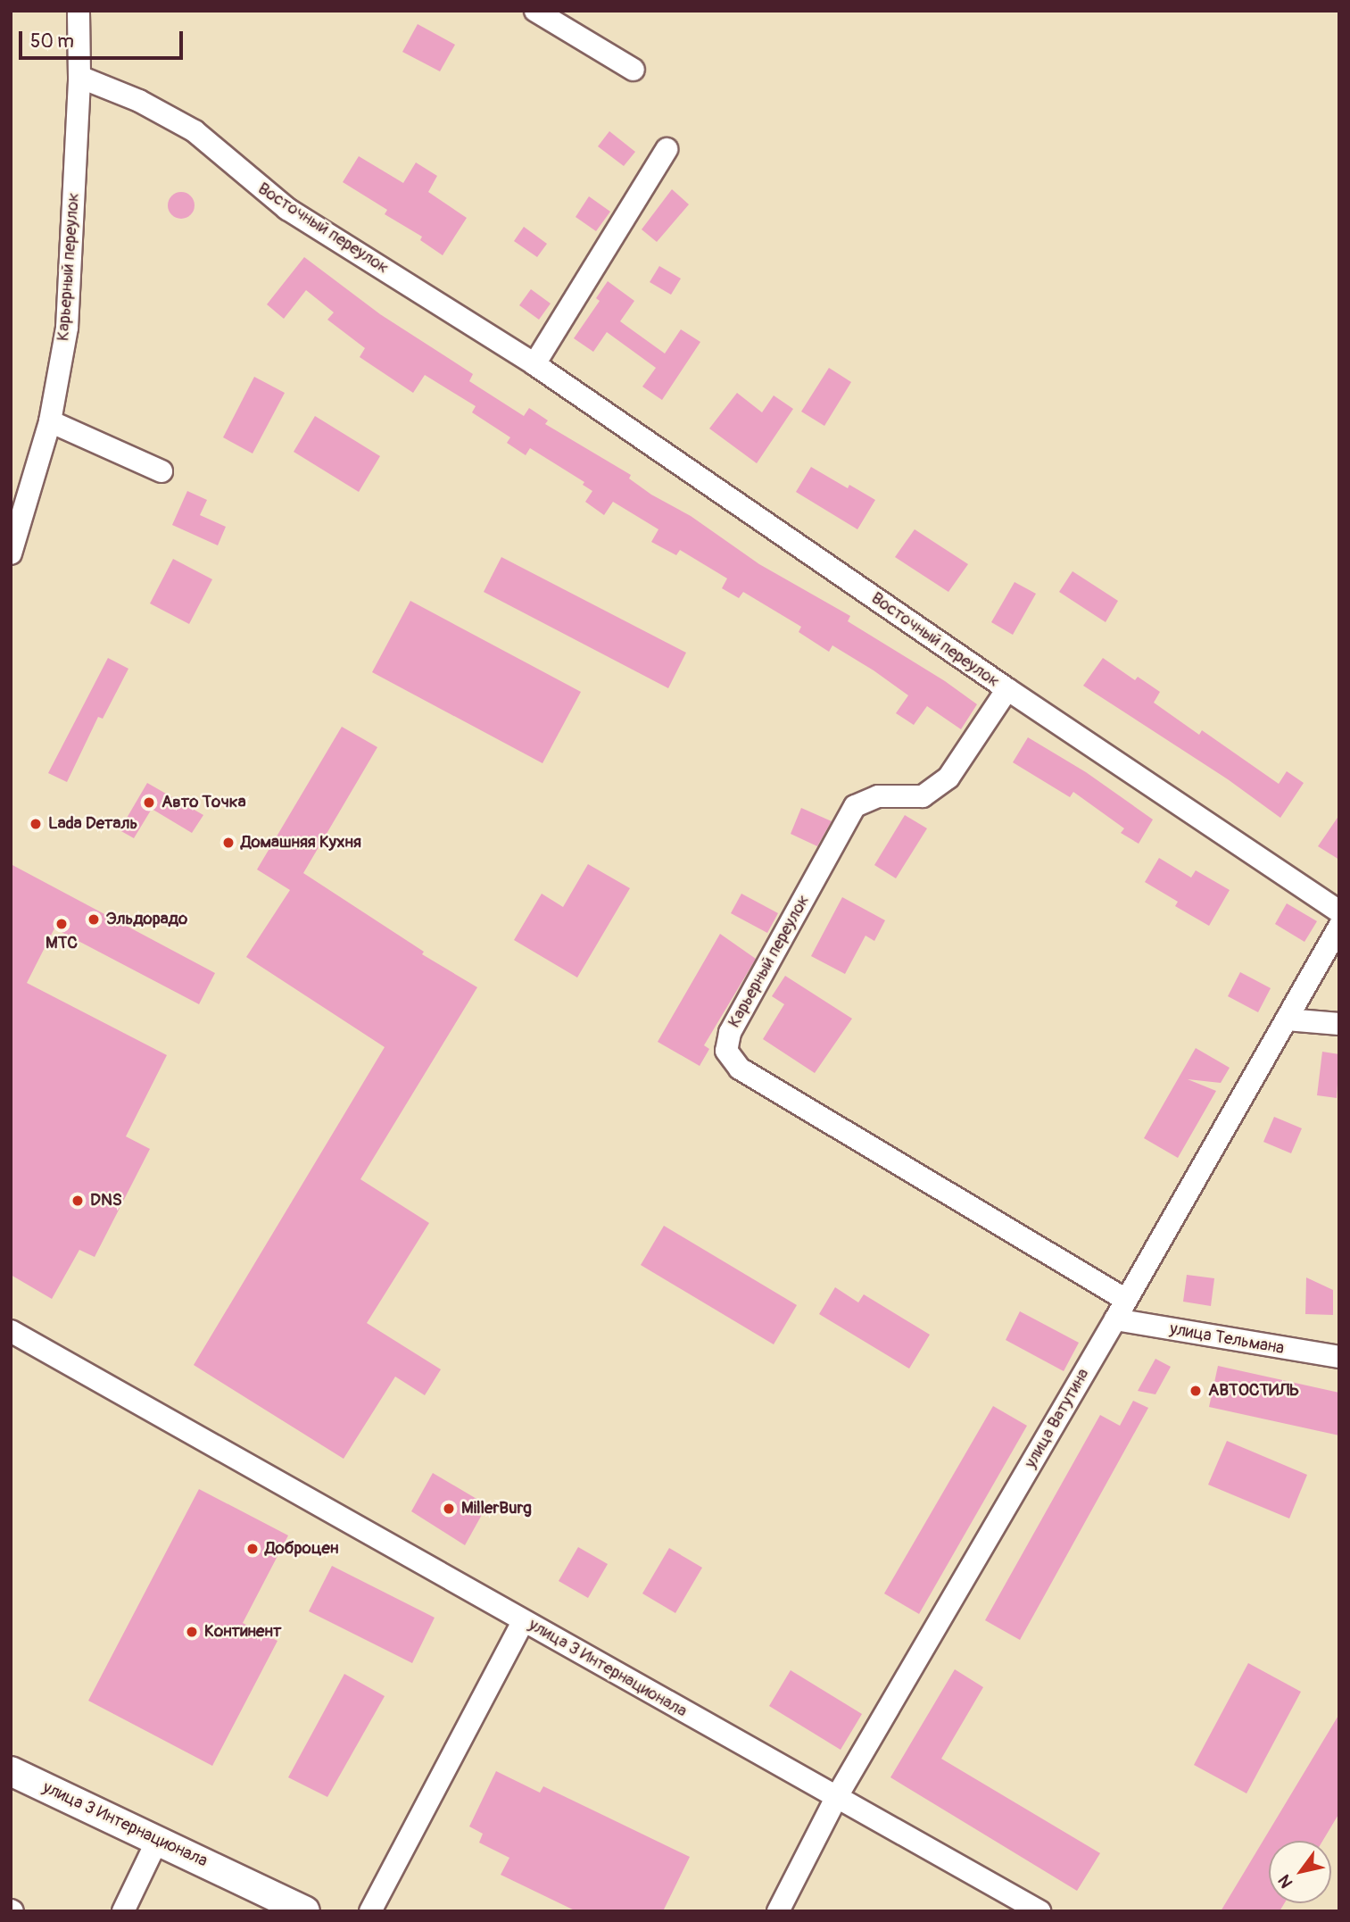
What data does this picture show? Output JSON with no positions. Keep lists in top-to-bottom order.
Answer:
{
  "streets": {
    "main road": ["улица 3 Интернационала"],
    "street": [
      "Восточный переулок",
      "Карьерный переулок",
      "улица Тельмана",
      "улица Ватутина"
    ]
  },
  "crossings": [
    ["Восточный переулок", "Карьерный переулок"],
    ["Карьерный переулок", "улица Ватутина"],
    ["улица Тельмана", "улица Ватутина"],
    ["улица Ватутина", "улица 3 Интернационала"]
  ],
  "places": [
    "Авто Точка",
    "Lada Dеталь",
    "Домашняя Кухня",
    "Эльдорадо",
    "МТС",
    "DNS",
    "АВТОСТИЛЬ",
    "MillerBurg",
    "Доброцен",
    "Континент"
  ],
  "scale_bar": "50 m",
  "north": "bottom left"
}
